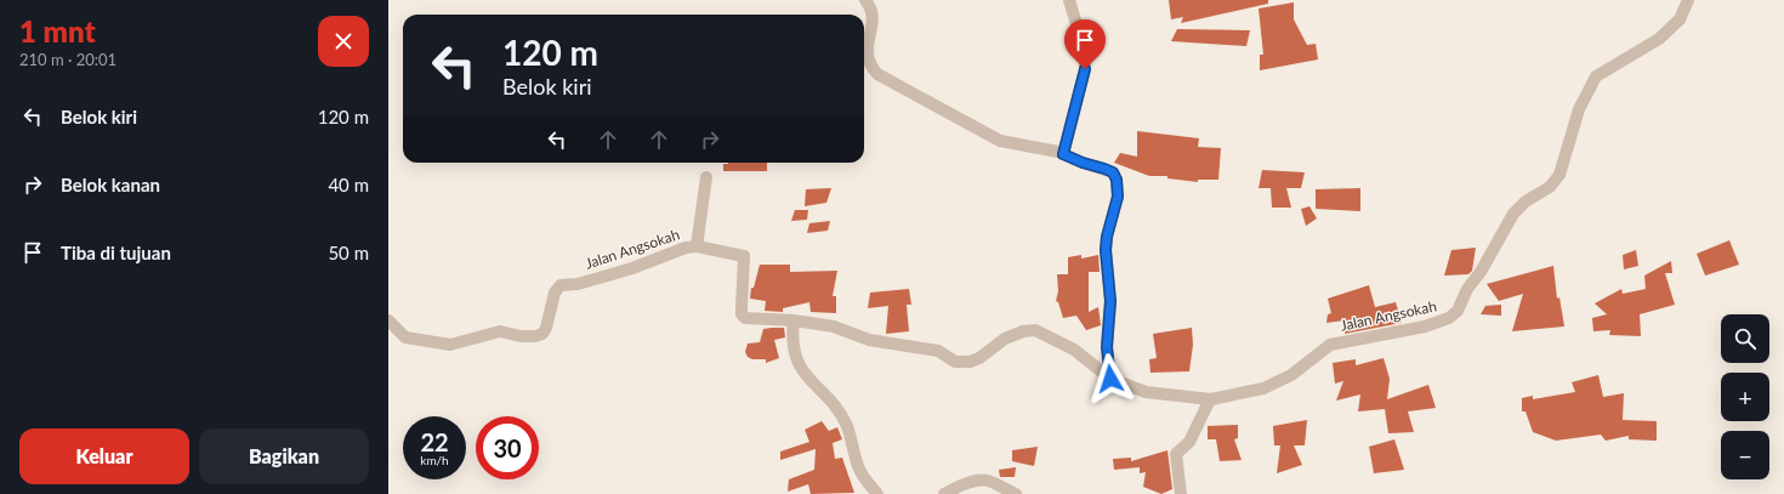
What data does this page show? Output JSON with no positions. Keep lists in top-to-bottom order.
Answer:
{
  "streets": {
    "street": ["Jalan Angsokah"]
  },
  "page": {
    "heading": ["1 mnt", "210 m · 20:01"],
    "turn": ["120 m", "Belok kiri"],
    "list": [
      {
        "name": "Belok kiri",
        "value": "120 m"
      },
      {
        "name": "Belok kanan",
        "value": "40 m"
      },
      {
        "name": "Tiba di tujuan",
        "value": "50 m"
      }
    ],
    "map_buttons": ["+", "−"],
    "speed": "22 km/h",
    "limit": "30",
    "buttons": ["Keluar", "Bagikan"]
  }
}
